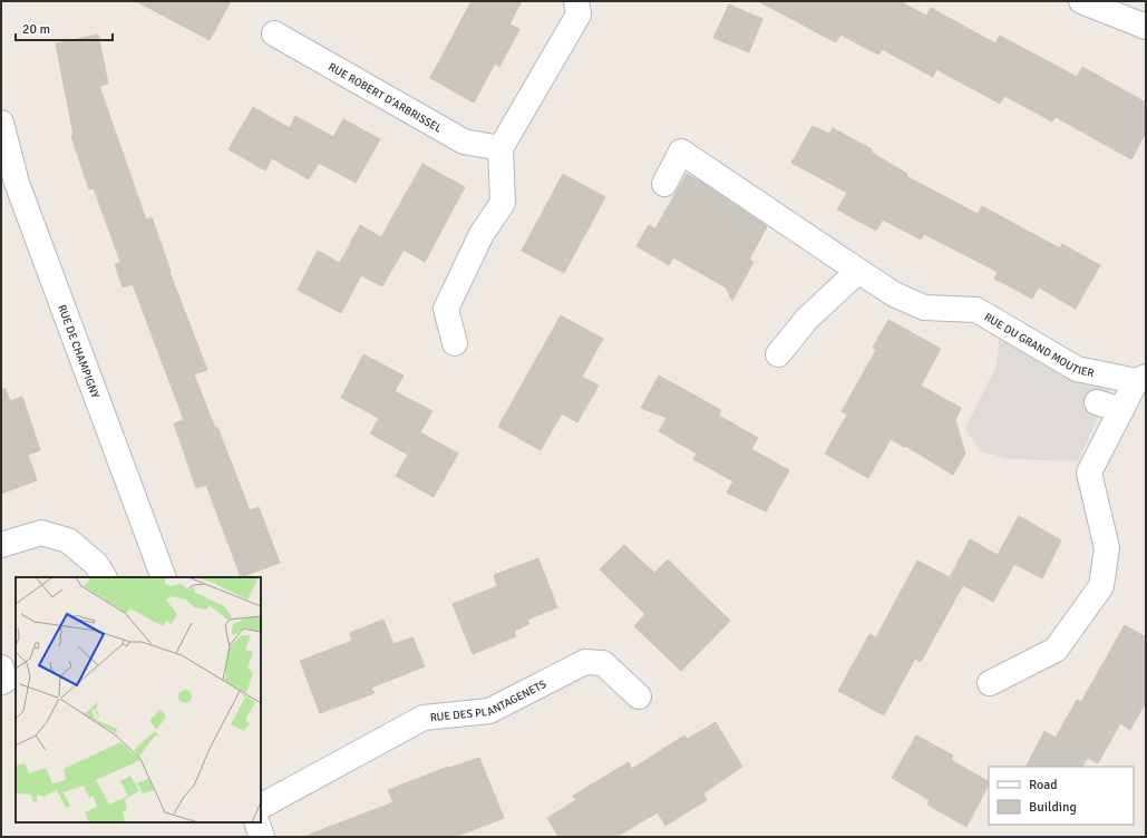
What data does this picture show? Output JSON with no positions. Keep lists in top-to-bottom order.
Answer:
{
  "streets": {
    "street": [
      "RUE ROBERT D'ARBRISSEL",
      "RUE DU GRAND MOUTIER",
      "RUE DE CHAMPIGNY",
      "RUE DES PLANTAGENETS"
    ]
  },
  "legend": ["Road", "Building"],
  "scale_bar": "20 m"
}
